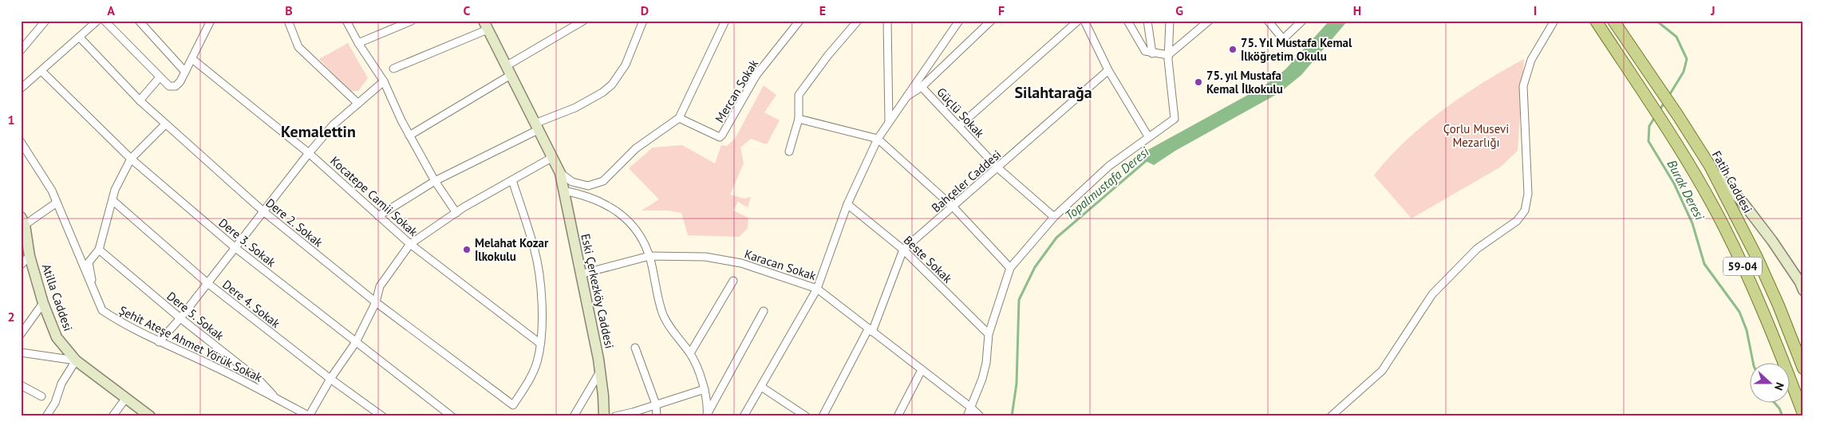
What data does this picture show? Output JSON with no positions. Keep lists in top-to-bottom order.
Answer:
{
  "streets": {
    "main road": ["Fatih Caddesi", "59-04"],
    "street": [
      "Mercan Sokak",
      "Güçlü Sokak",
      "Bahçeler Caddesi",
      "Kocatepe Camii Sokak",
      "Dere 2. Sokak",
      "Dere 3. Sokak",
      "Beste Sokak",
      "Karacan Sokak",
      "Eski Çerkezköy Caddesi",
      "Atilla Caddesi",
      "Dere 4. Sokak",
      "Dere 5. Sokak",
      "Şehit Ateşe Ahmet Yörük Sokak"
    ]
  },
  "crossings": [
    ["Güçlü Sokak", "Bahçeler Caddesi"],
    ["Bahçeler Caddesi", "Beste Sokak"],
    ["Bahçeler Caddesi", "Karacan Sokak"],
    ["Kocatepe Camii Sokak", "Dere 2. Sokak"],
    ["Karacan Sokak", "Eski Çerkezköy Caddesi"],
    ["Dere 5. Sokak", "Şehit Ateşe Ahmet Yörük Sokak"]
  ],
  "districts": ["Silahtarağa", "Kemalettin"],
  "water": ["Topalmustafa Deresi", "Burak Deresi"],
  "parks": ["Çorlu Musevi Mezarlığı"],
  "places": ["75. Yıl Mustafa Kemal İlköğretim Okulu", "75. yıl Mustafa Kemal İlkokulu", "Melahat Kozar İlkokulu"],
  "north": "right",
  "grid": {
    "columns": [
      "A",
      "B",
      "C",
      "D",
      "E",
      "F",
      "G",
      "H",
      "I",
      "J"
    ],
    "rows": ["1", "2"]
  }
}
